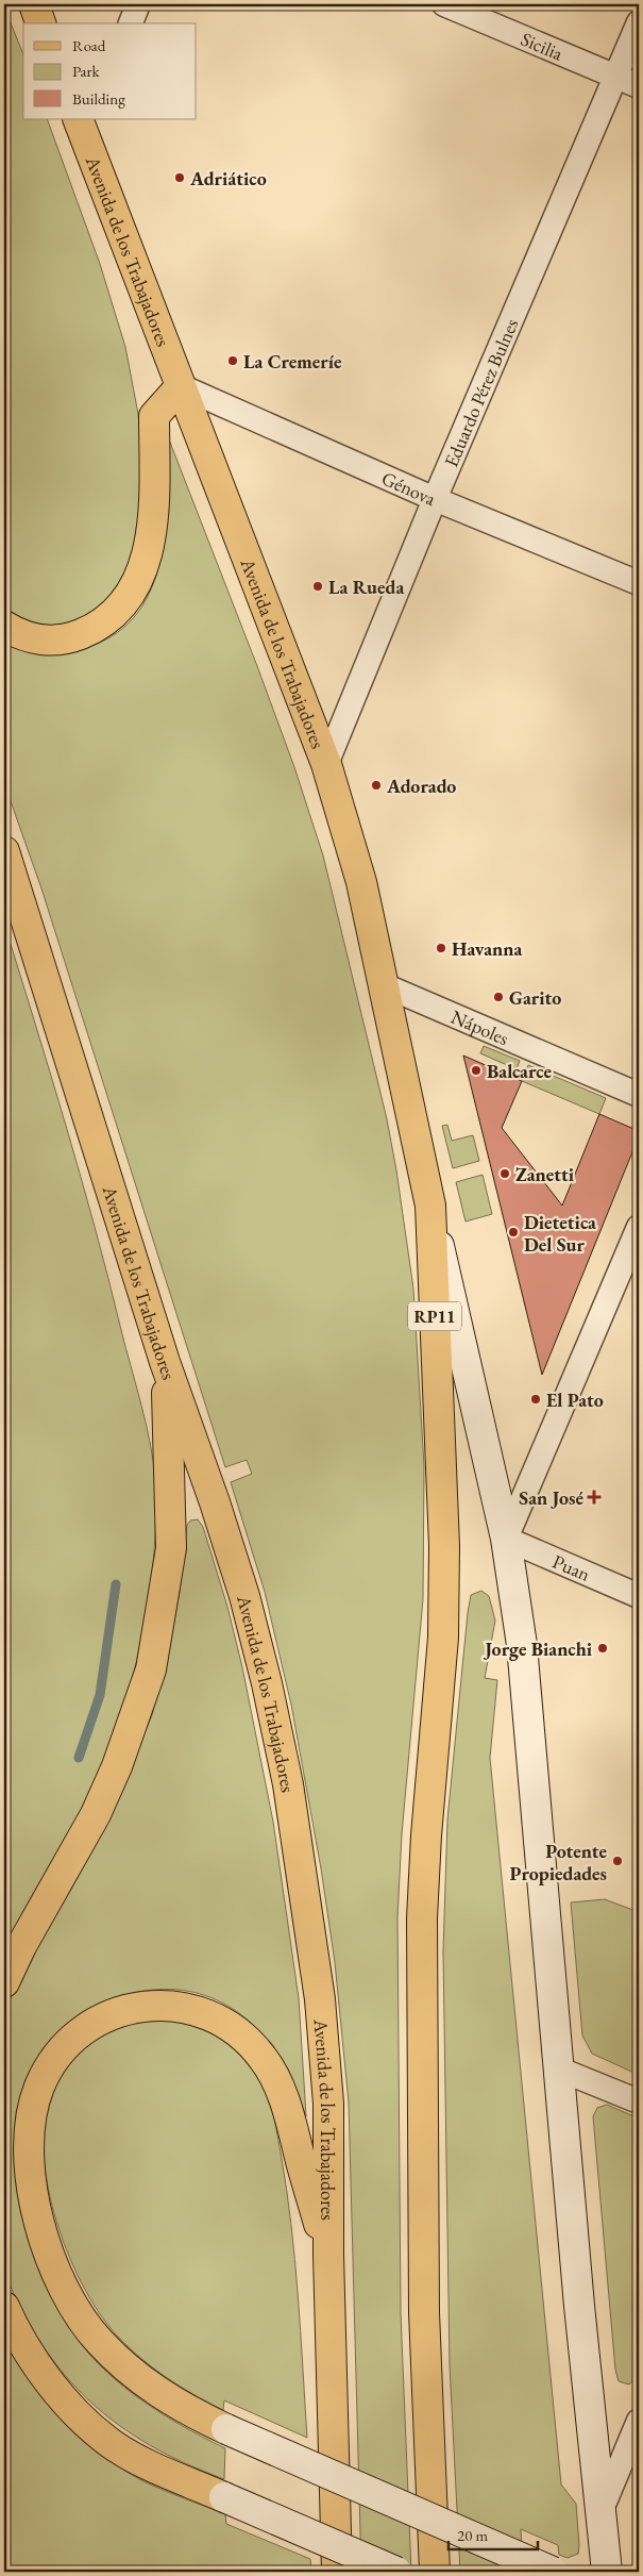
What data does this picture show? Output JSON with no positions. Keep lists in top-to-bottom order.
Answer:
{
  "streets": {
    "main road": ["Avenida de los Trabajadores", "RP11"],
    "street": [
      "Sicilia",
      "Eduardo Pérez Bulnes",
      "Génova",
      "Nápoles",
      "Puan"
    ]
  },
  "crossings": [
    ["Sicilia", "Eduardo Pérez Bulnes"],
    ["Avenida de los Trabajadores", "Eduardo Pérez Bulnes"],
    ["Avenida de los Trabajadores", "Génova"],
    ["Avenida de los Trabajadores", "Nápoles"],
    ["Avenida de los Trabajadores", "Puan"],
    ["Eduardo Pérez Bulnes", "Génova"]
  ],
  "places": {
    "other": [
      "Adriático",
      "La Cremeríe",
      "La Rueda",
      "Adorado",
      "Havanna",
      "Garito",
      "Balcarce",
      "Zanetti",
      "Dietetica Del Sur",
      "El Pato",
      "Jorge Bianchi",
      "Potente Propiedades"
    ],
    "health": ["San José"]
  },
  "legend": ["Road", "Park", "Building"],
  "scale_bar": "20 m"
}
